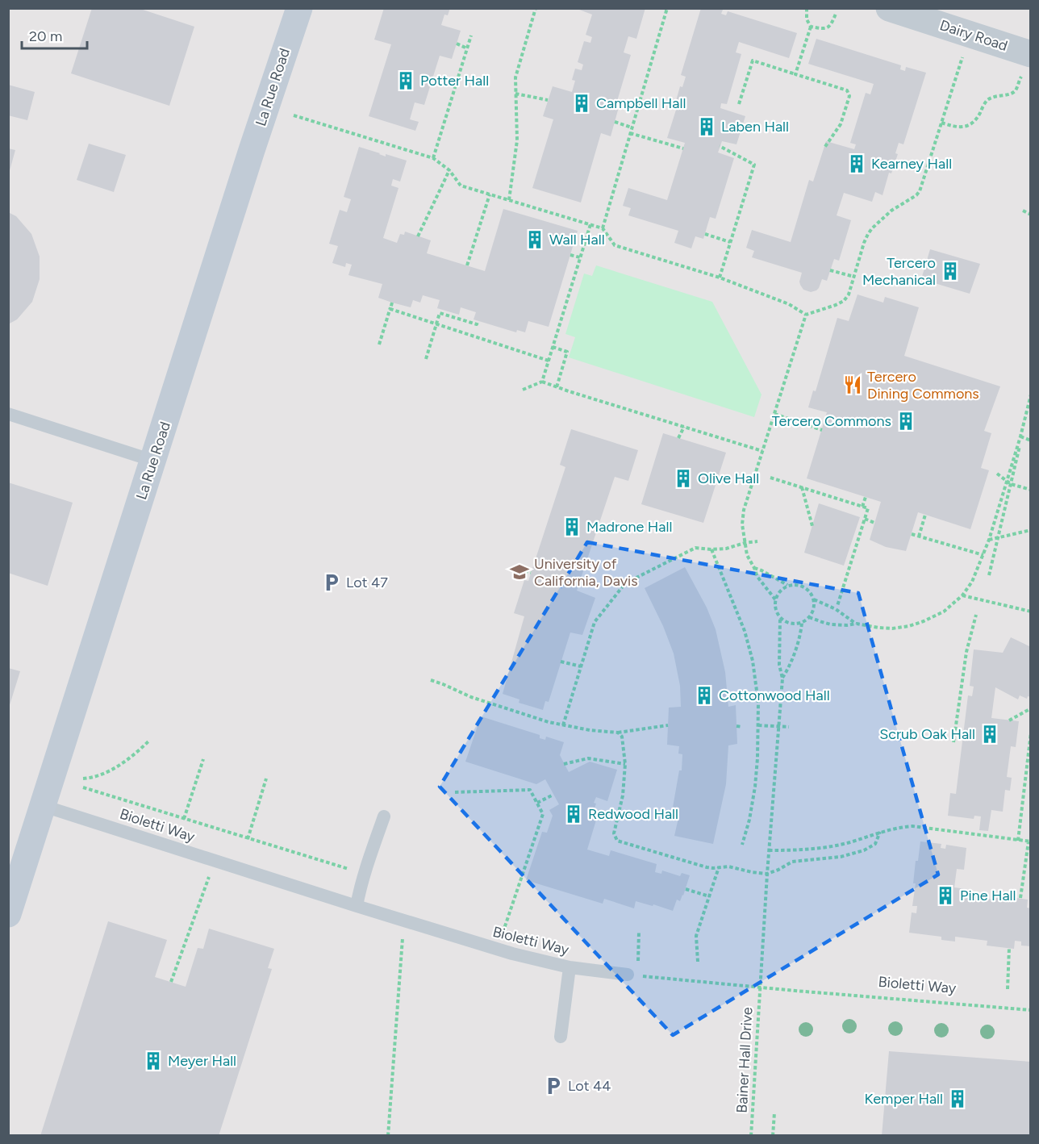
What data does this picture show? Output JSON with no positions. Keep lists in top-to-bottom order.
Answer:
{
  "streets": {
    "street": ["Dairy Road", "La Rue Road"],
    "lane": ["Bioletti Way"],
    "path": ["Bainer Hall Drive"]
  },
  "crossings": [
    ["La Rue Road", "Bioletti Way"],
    ["Bioletti Way", "Bainer Hall Drive"]
  ],
  "places": {
    "building": [
      "Potter Hall",
      "Campbell Hall",
      "Laben Hall",
      "Kearney Hall",
      "Wall Hall",
      "Tercero Mechanical",
      "Tercero Commons",
      "Olive Hall",
      "Madrone Hall",
      "Cottonwood Hall",
      "Scrub Oak Hall",
      "Redwood Hall",
      "Pine Hall",
      "Meyer Hall",
      "Kemper Hall"
    ],
    "restaurant": ["Tercero Dining Commons"],
    "school or university": ["University of California, Davis"],
    "parking": ["Lot 47", "Lot 44"]
  },
  "scale_bar": "20 m"
}
